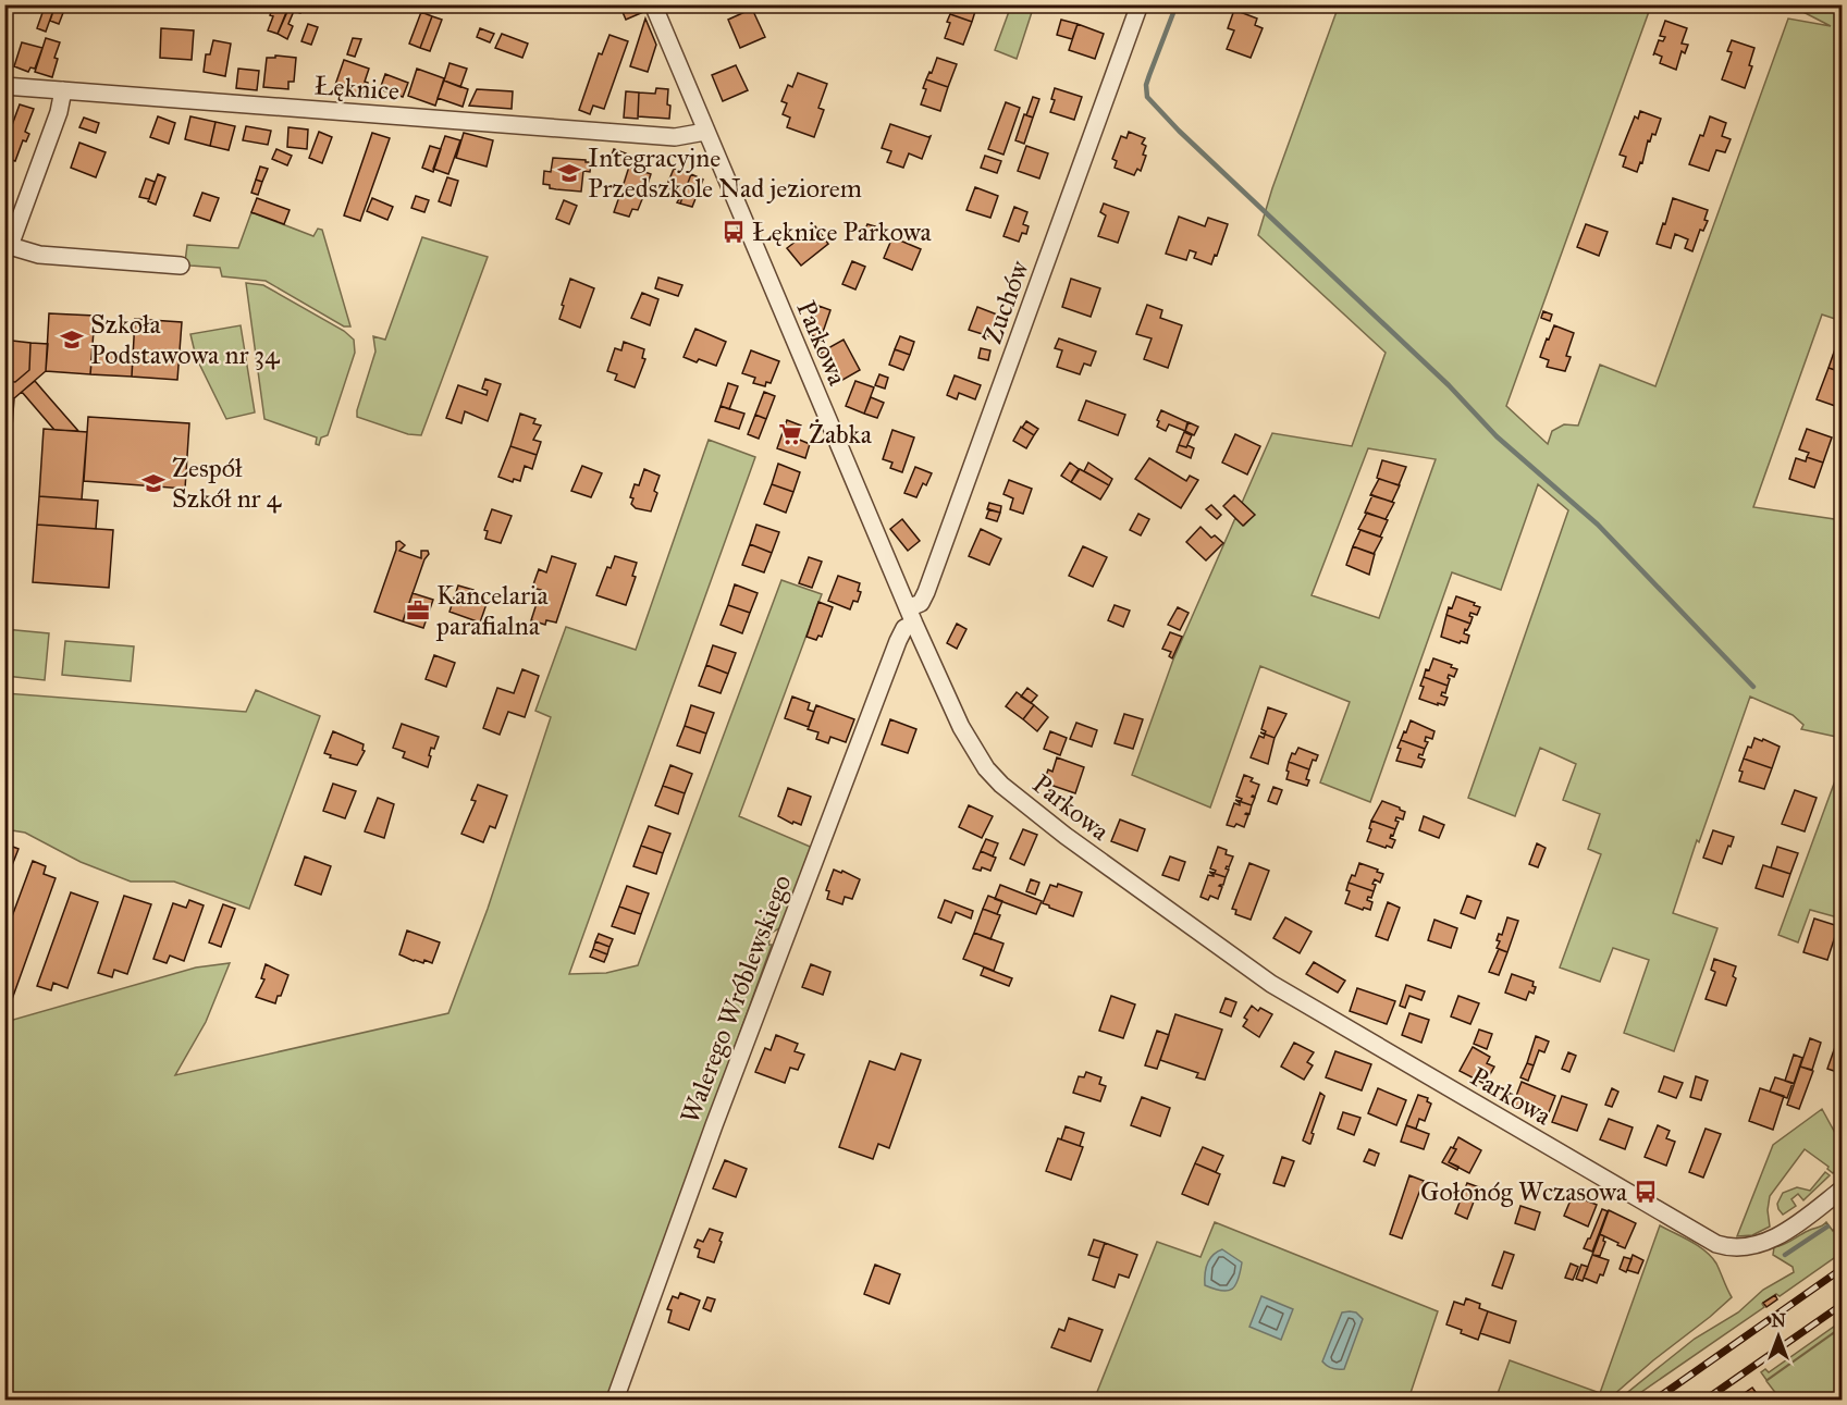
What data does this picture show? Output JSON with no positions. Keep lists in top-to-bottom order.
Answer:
{
  "streets": {
    "street": [
      "Łęknice",
      "Zuchów",
      "Parkowa",
      "Walerego Wróblewskiego"
    ]
  },
  "crossings": [
    ["Łęknice", "Parkowa"],
    ["Zuchów", "Parkowa"],
    ["Zuchów", "Walerego Wróblewskiego"],
    ["Parkowa", "Walerego Wróblewskiego"]
  ],
  "places": {
    "school or university": ["Integracyjne Przedszkole Nad jeziorem", "Szkoła Podstawowa nr 34", "Zespół Szkół nr 4"],
    "bus stop": ["Łęknice Parkowa", "Gołonóg Wczasowa"],
    "supermarket": ["Żabka"],
    "office": ["Kancelaria parafialna"]
  },
  "north": "top"
}
